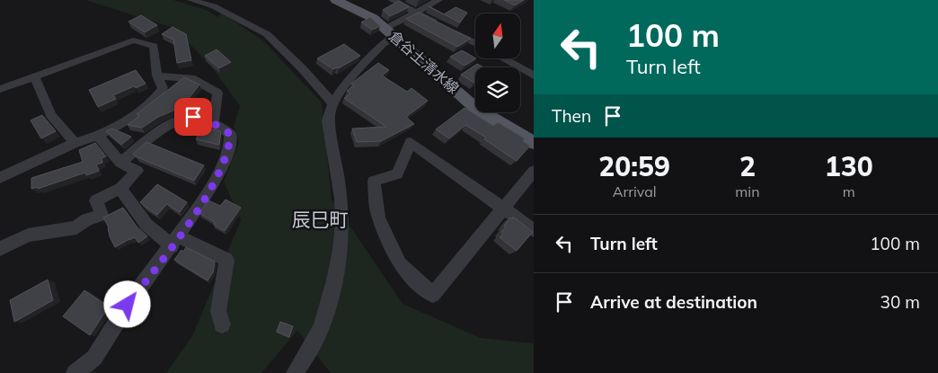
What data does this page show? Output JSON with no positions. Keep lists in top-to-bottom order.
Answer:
{
  "streets": {
    "main road": ["倉谷土清水線"]
  },
  "districts": ["辰巳町"],
  "north": "top",
  "page": {
    "turn": ["100 m", "Turn left"],
    "then": "Then",
    "eta": [
      "20:59",
      "Arrival",
      "2",
      "min",
      "130",
      "m"
    ],
    "list": [
      {
        "name": "Turn left",
        "value": "100 m"
      },
      {
        "name": "Arrive at destination",
        "value": "30 m"
      }
    ]
  }
}
